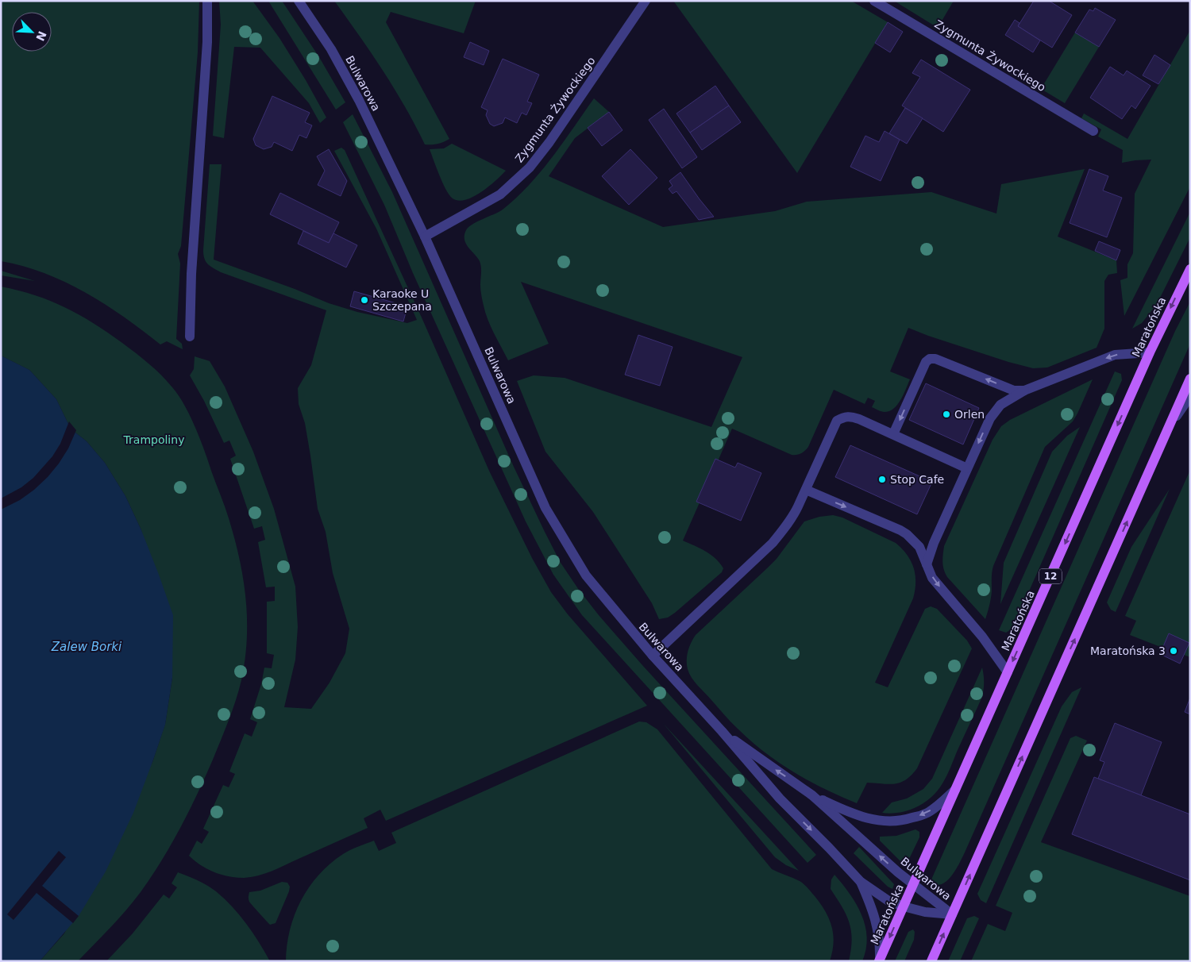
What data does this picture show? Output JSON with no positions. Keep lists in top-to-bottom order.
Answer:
{
  "streets": {
    "main road": ["Maratońska", "12"],
    "street": ["Zygmunta Żywockiego", "Bulwarowa"]
  },
  "crossings": [
    ["Zygmunta Żywockiego", "Bulwarowa"],
    ["Bulwarowa", "Maratońska"]
  ],
  "water": ["Zalew Borki"],
  "parks": ["Trampoliny"],
  "places": [
    "Karaoke U Szczepana",
    "Orlen",
    "Stop Cafe",
    "Maratońska 3"
  ],
  "north": "bottom right"
}
